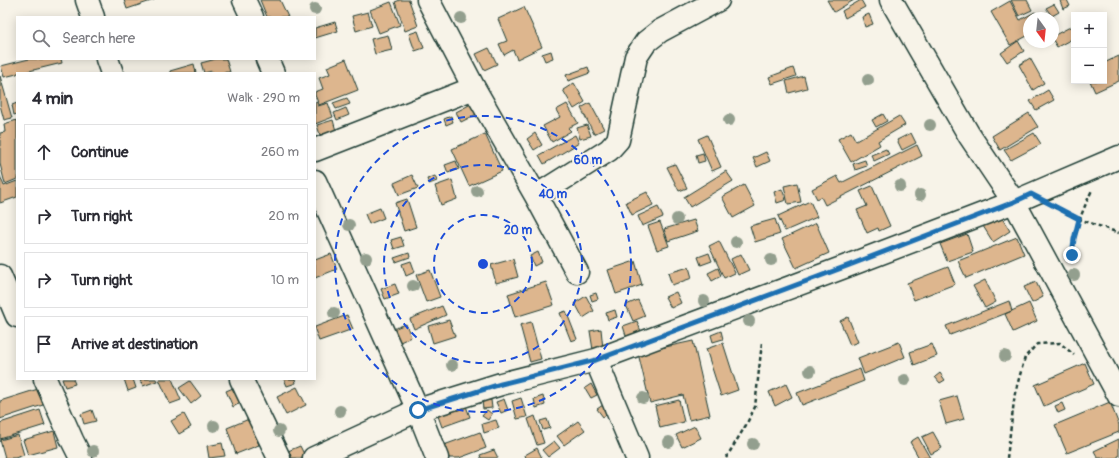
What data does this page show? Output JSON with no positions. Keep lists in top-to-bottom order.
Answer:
{
  "north": "bottom",
  "page": {
    "map_buttons": ["+", "−"],
    "search": "Search here",
    "heading": ["4 min", "Walk · 290 m"],
    "list": [
      ["Continue", "260 m"],
      ["Turn right", "20 m"],
      ["Turn right", "10 m"],
      "Arrive at destination"
    ]
  },
  "rings": ["60 m", "40 m", "20 m"]
}
